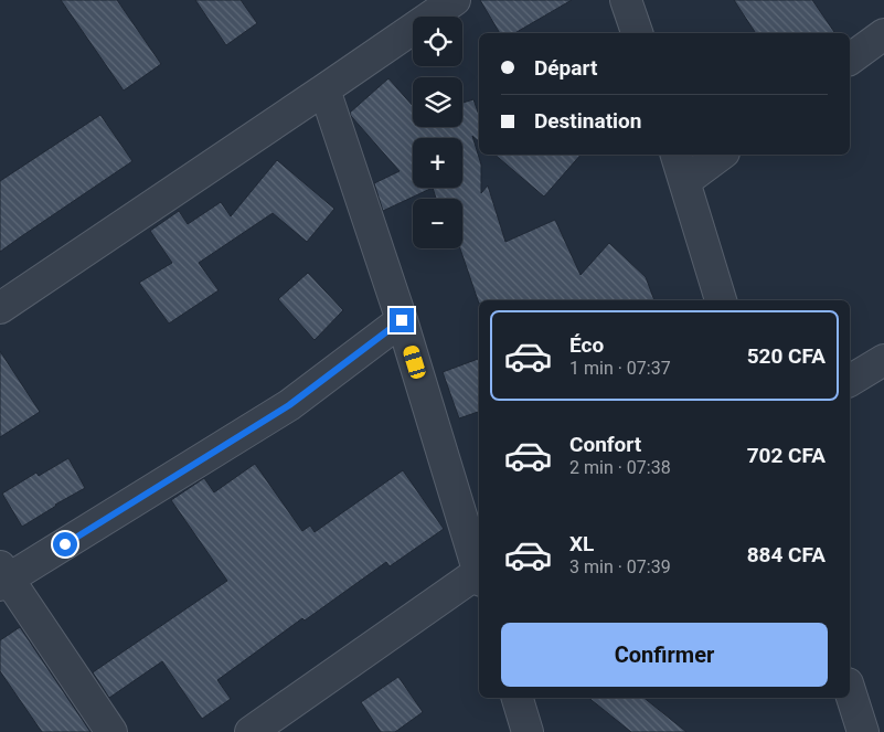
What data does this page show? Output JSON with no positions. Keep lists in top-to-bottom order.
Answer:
{
  "page": {
    "map_buttons": ["+", "−"],
    "banner": ["Départ", "Destination"],
    "list": [
      {
        "name": "Éco",
        "note": "1 min · 07:37",
        "value": "520 CFA"
      },
      {
        "name": "Confort",
        "note": "2 min · 07:38",
        "value": "702 CFA"
      },
      {
        "name": "XL",
        "note": "3 min · 07:39",
        "value": "884 CFA"
      }
    ],
    "buttons": "Confirmer"
  }
}
